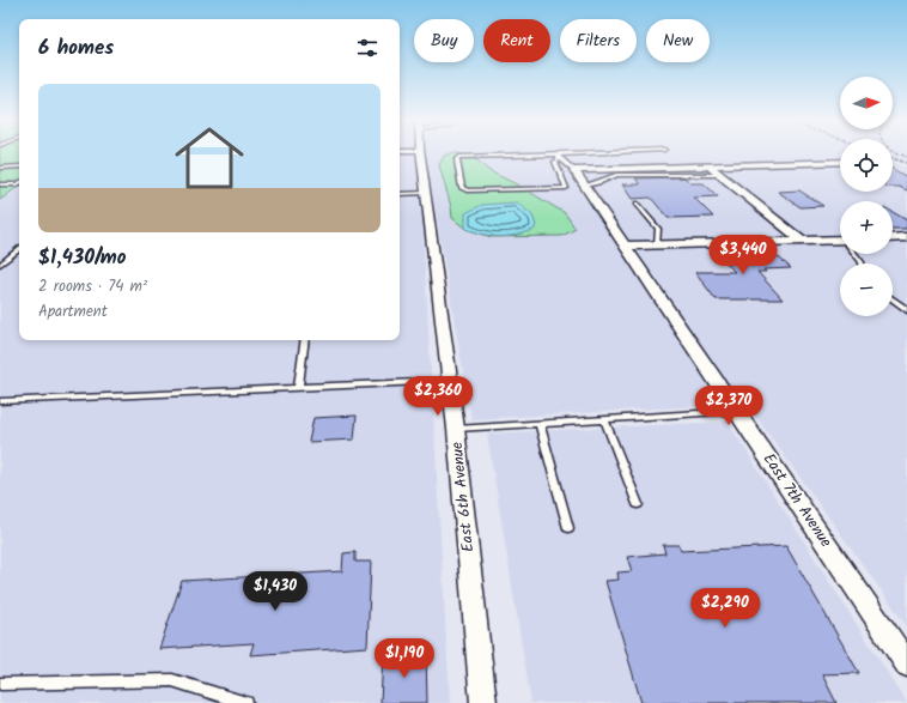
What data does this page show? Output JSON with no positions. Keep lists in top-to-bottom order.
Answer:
{
  "streets": {
    "street": ["East 6th Avenue", "East 7th Avenue"]
  },
  "north": "right",
  "page": {
    "chip": [
      "Buy",
      "Rent",
      "Filters",
      "New"
    ],
    "heading": "6 homes",
    "map_buttons": ["+", "−"],
    "list": [
      {
        "name": "$1,430/mo",
        "note": "2 rooms · 74 m² · Apartment"
      }
    ],
    "price": [
      "$3,440",
      "$2,360",
      "$2,370",
      "$1,430",
      "$2,290",
      "$1,190"
    ]
  }
}
